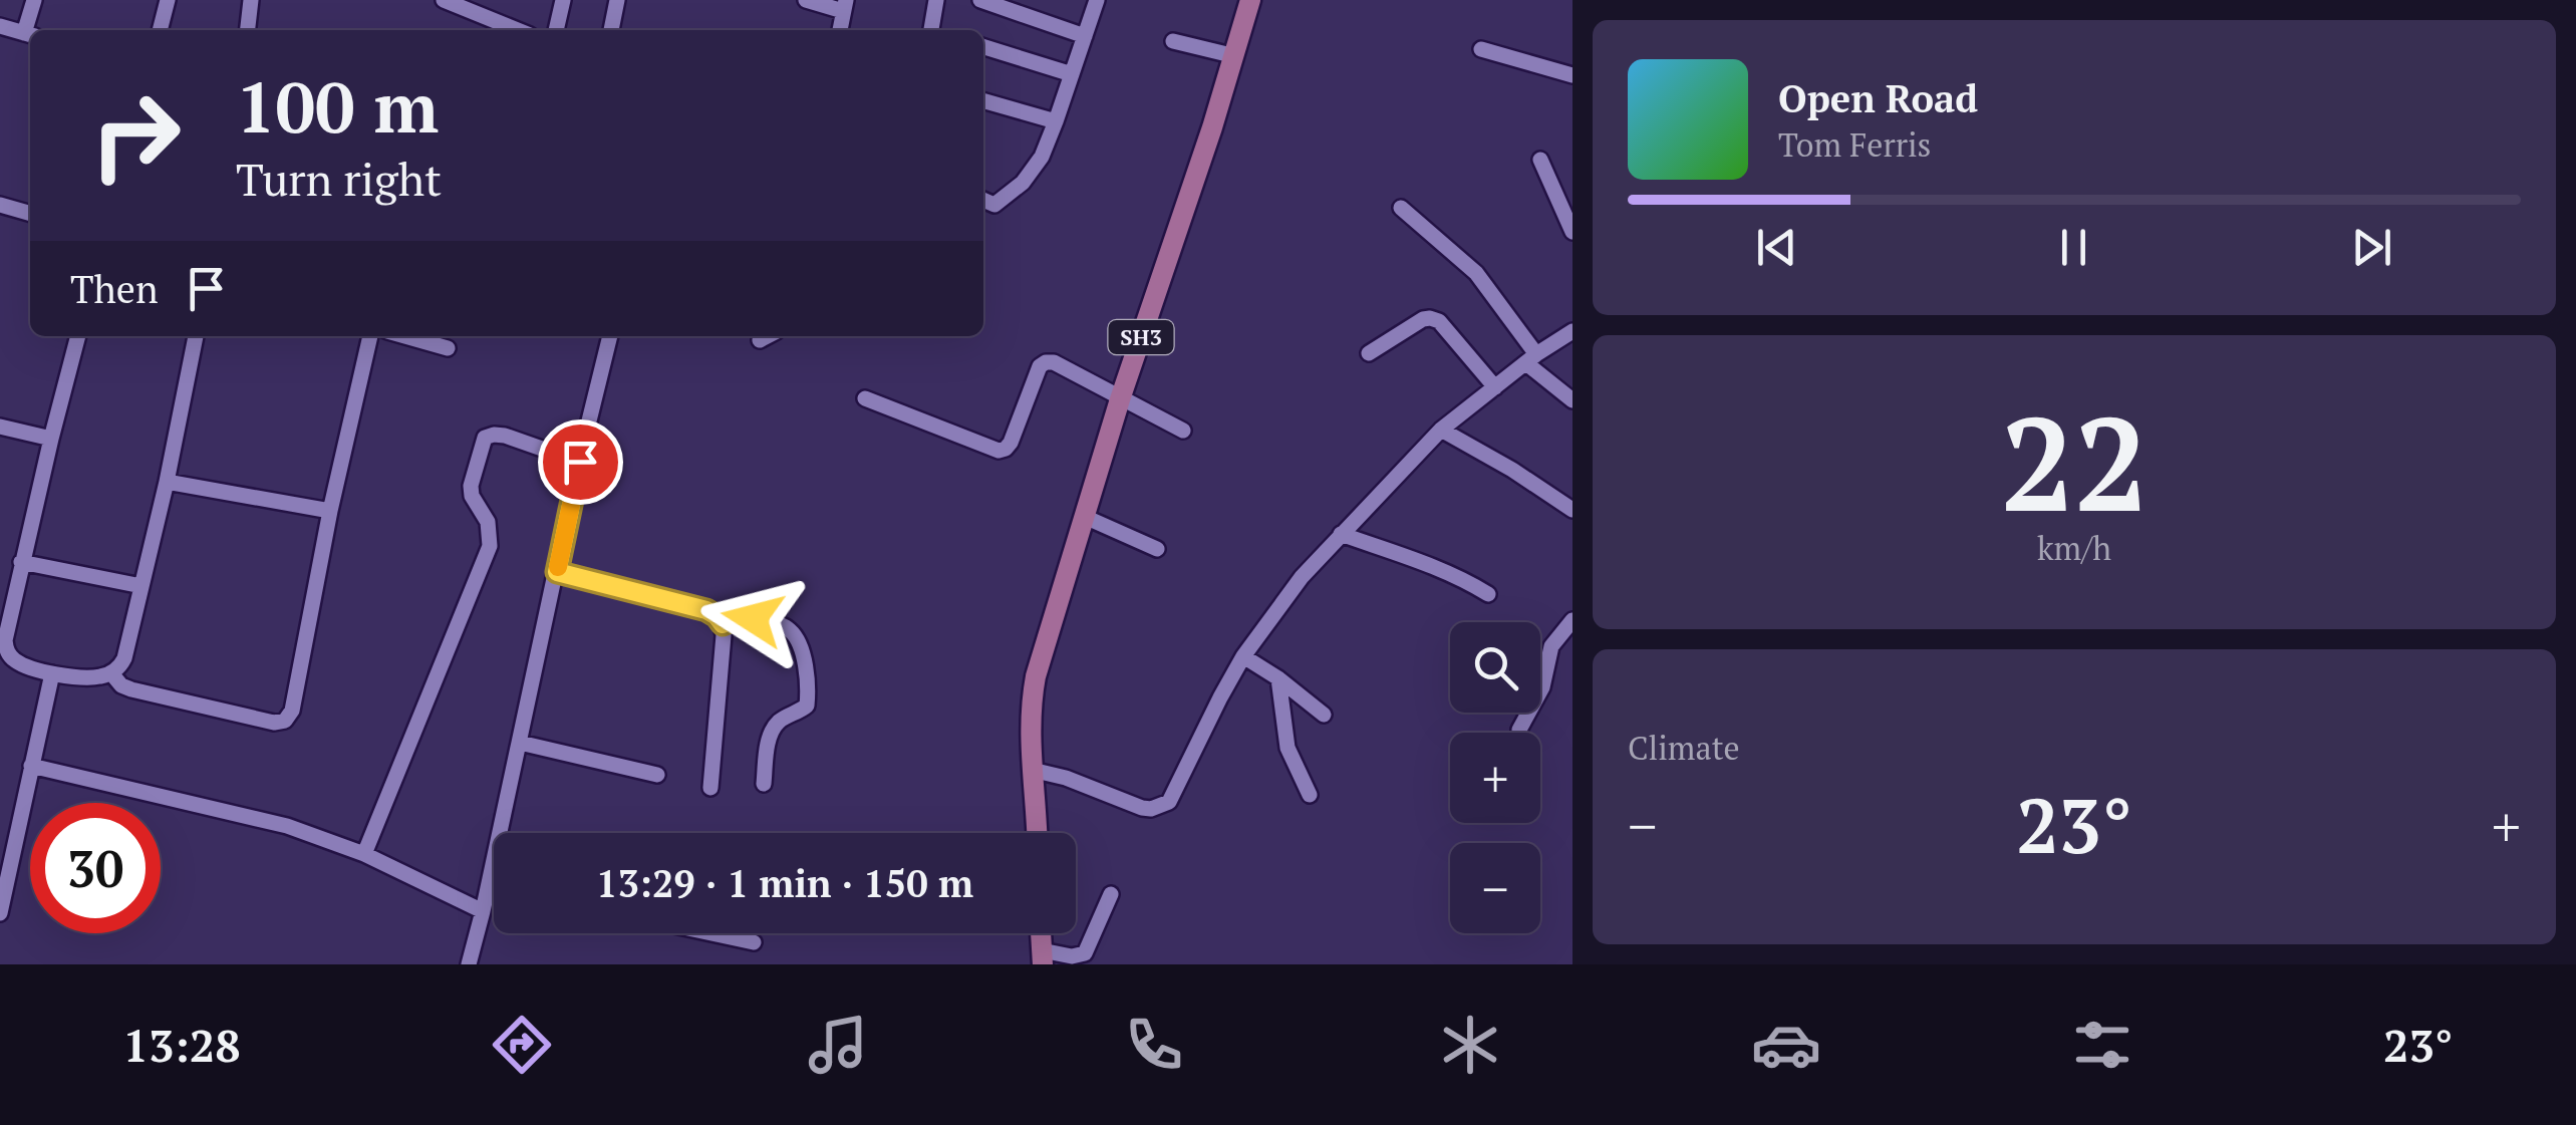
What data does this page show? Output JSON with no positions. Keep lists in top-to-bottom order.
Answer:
{
  "streets": {
    "main road": ["SH3"]
  },
  "page": {
    "turn": ["100 m", "Turn right"],
    "song": ["Open Road", "Tom Ferris"],
    "then": "Then",
    "tile": [
      ["22", "km/h"],
      "Climate"
    ],
    "map_buttons": ["+", "−"],
    "heat": ["−", "23°", "+"],
    "limit": "30",
    "trip": "13:29 · 1 min · 150 m",
    "tabs": ["13:28", "23°"]
  }
}
